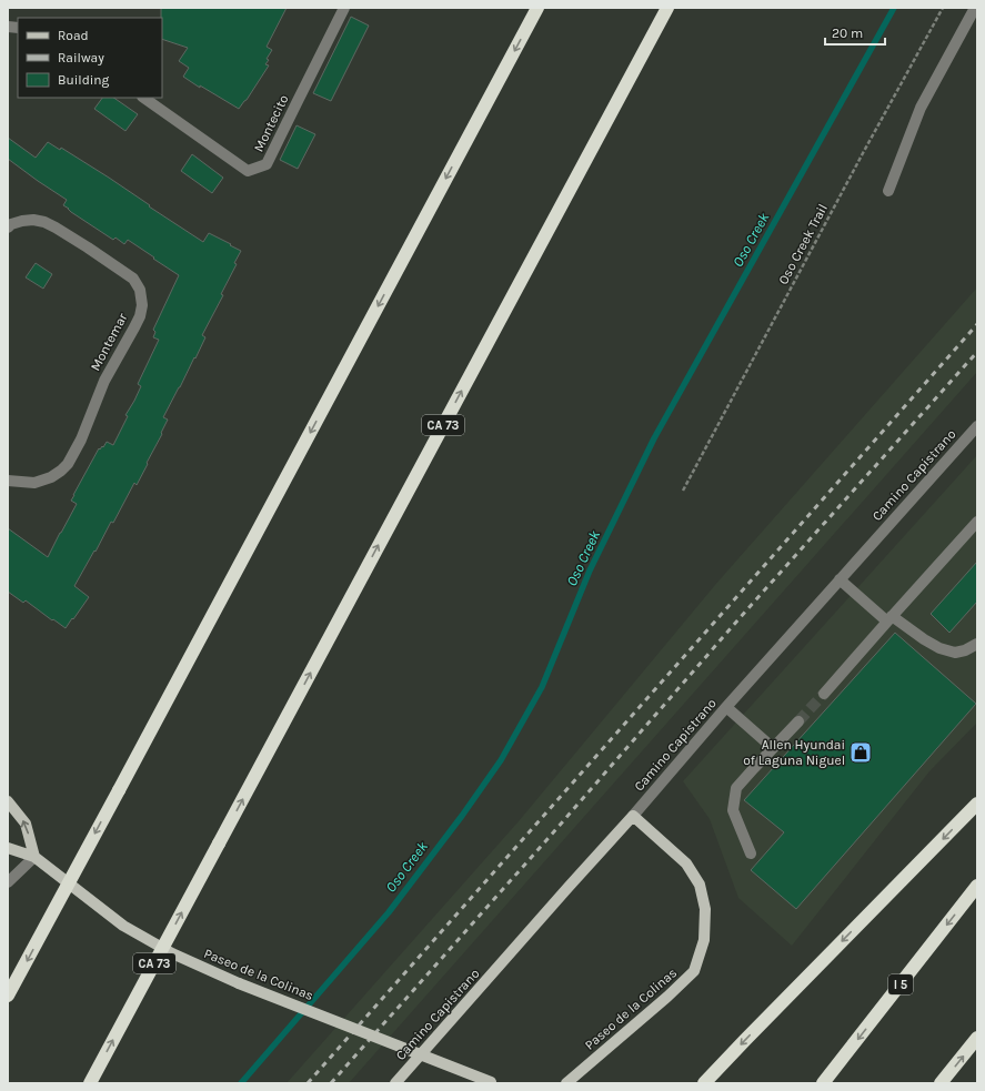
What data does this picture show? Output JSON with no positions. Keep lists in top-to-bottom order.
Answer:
{
  "streets": {
    "highway": ["CA 73", "I 5"],
    "main road": ["Camino Capistrano", "Paseo de la Colinas"],
    "street": ["Montecito", "Montemar"],
    "path": ["Oso Creek Trail"]
  },
  "crossings": [
    ["Camino Capistrano", "Paseo de la Colinas"]
  ],
  "water": ["Oso Creek"],
  "places": {
    "shop": ["Allen Hyundai of Laguna Niguel"]
  },
  "legend": ["Road", "Railway", "Building"],
  "scale_bar": "20 m"
}
